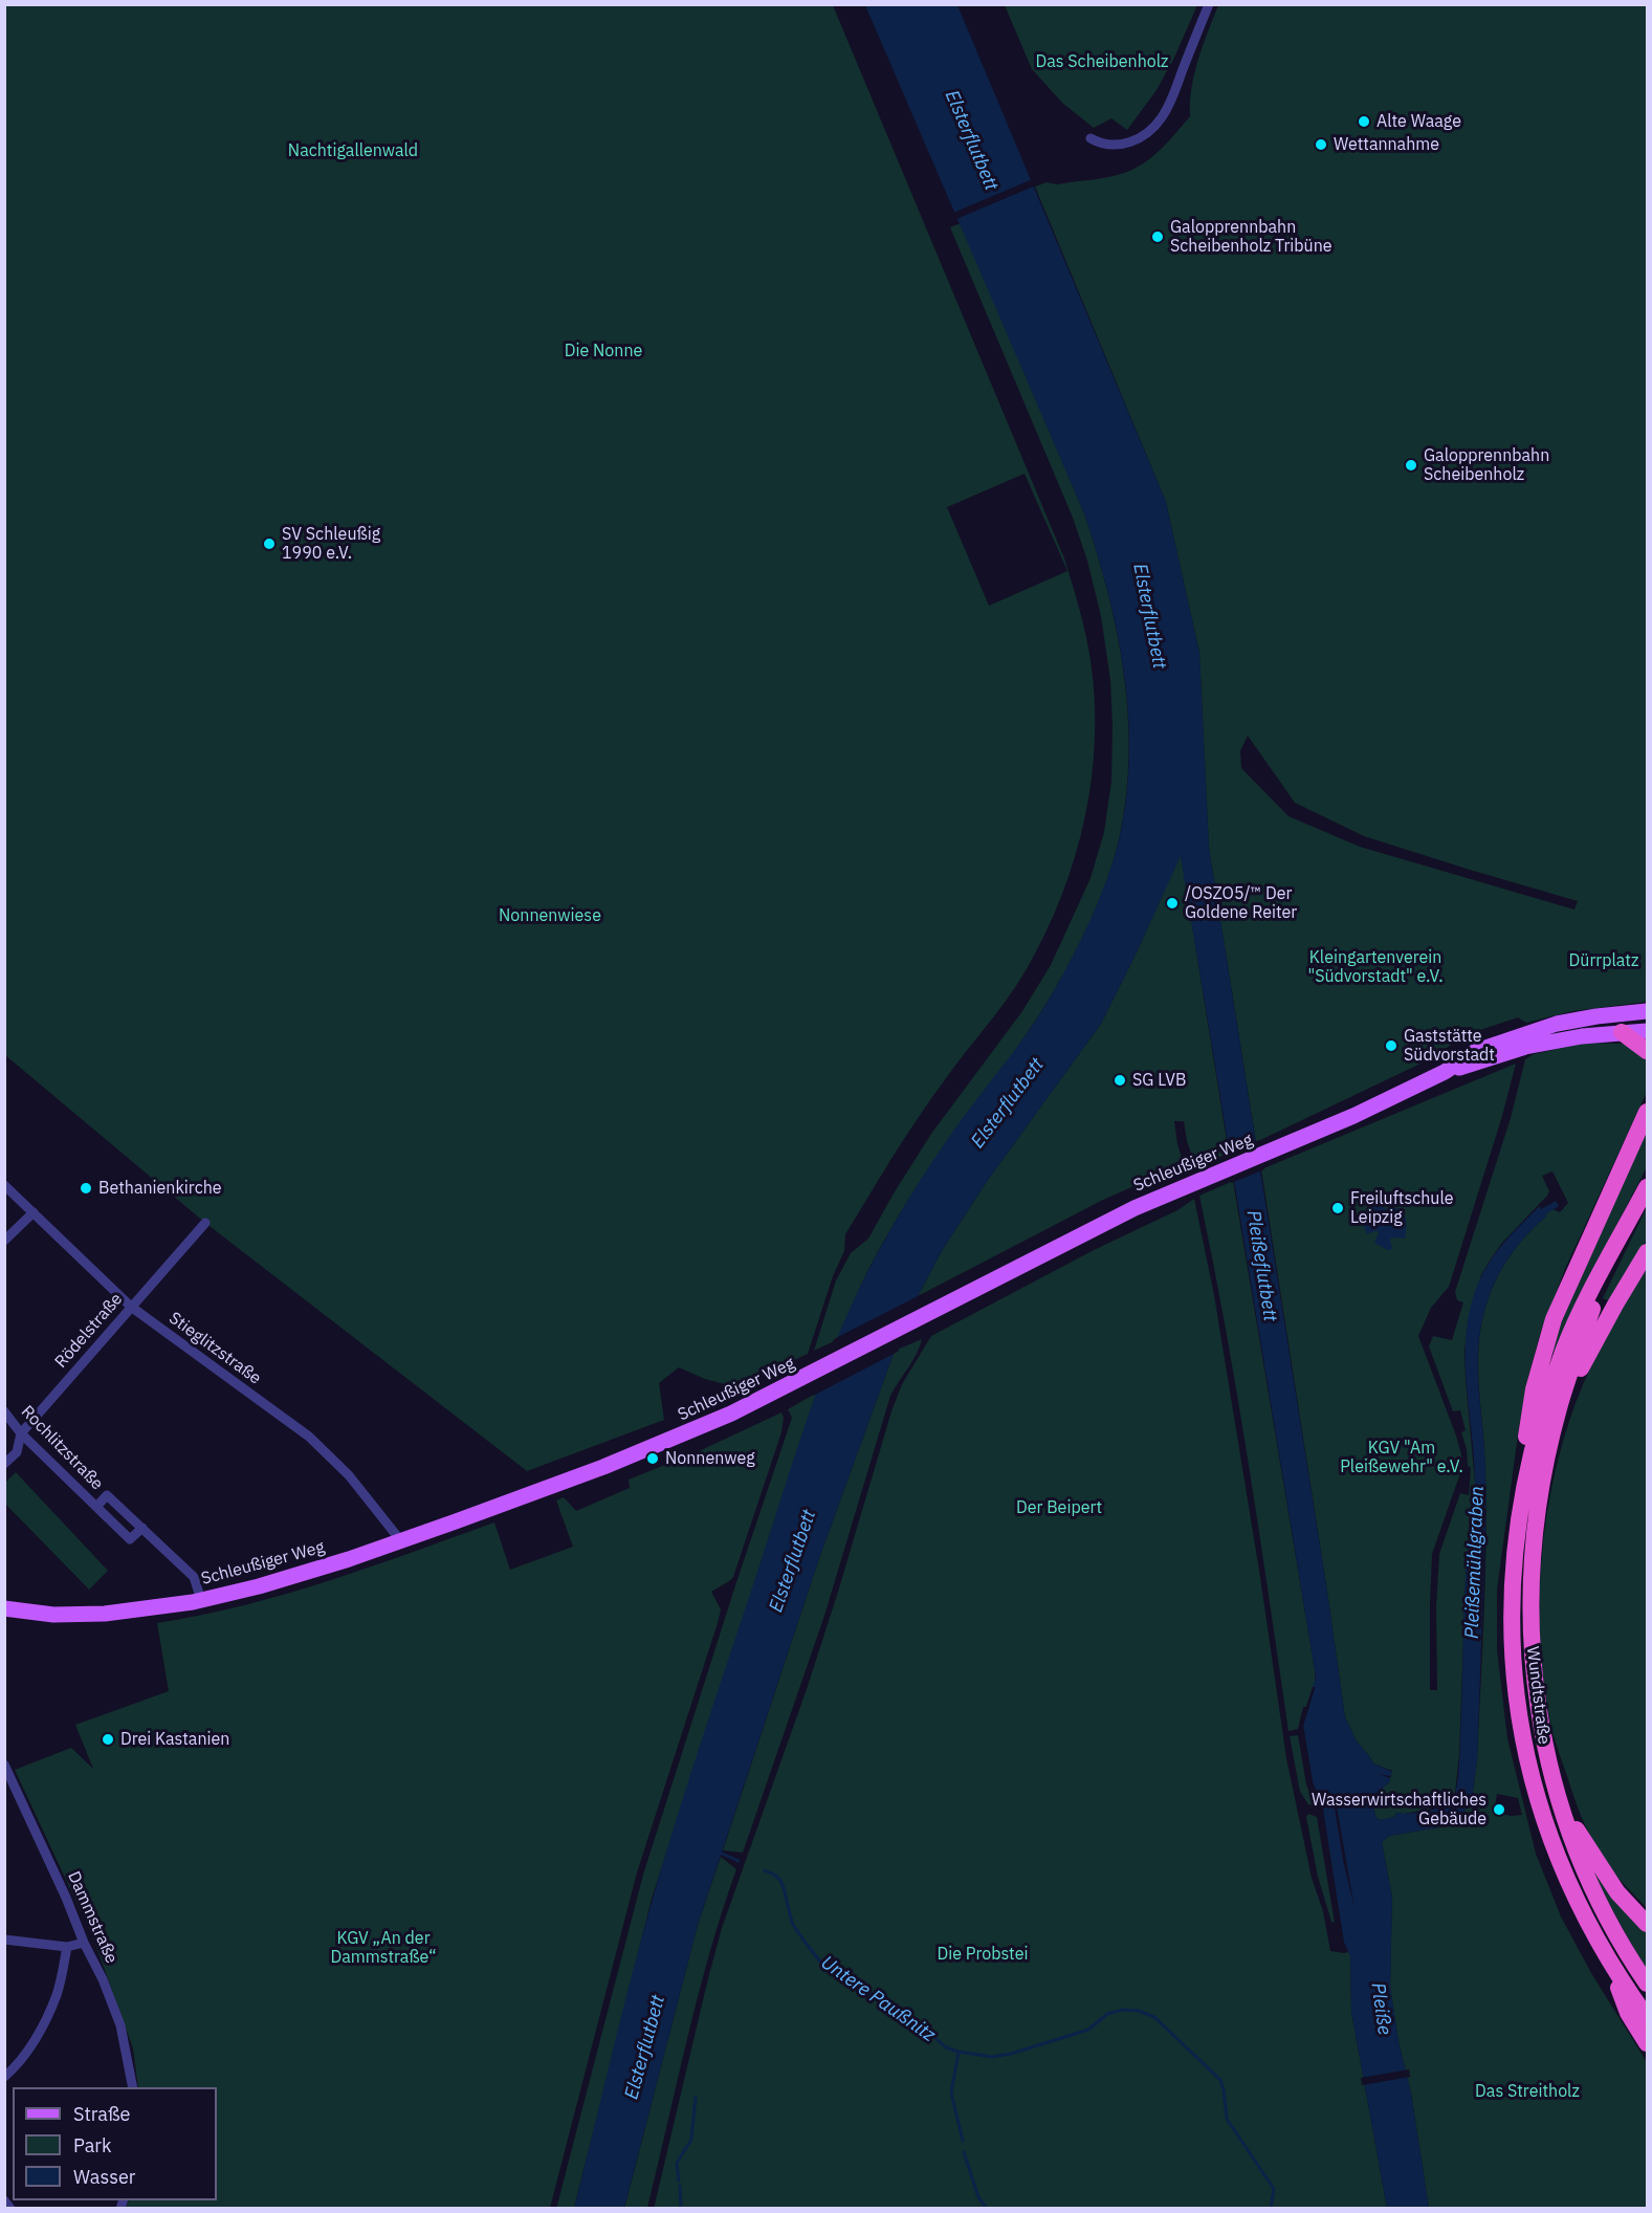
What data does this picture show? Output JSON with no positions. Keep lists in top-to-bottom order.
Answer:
{
  "streets": {
    "highway": ["Wundtstraße"],
    "main road": ["Schleußiger Weg"],
    "street": [
      "Rödelstraße",
      "Stieglitzstraße",
      "Rochlitzstraße",
      "Dammstraße"
    ]
  },
  "crossings": [
    ["Schleußiger Weg", "Stieglitzstraße"],
    ["Schleußiger Weg", "Rochlitzstraße"],
    ["Rödelstraße", "Stieglitzstraße"],
    ["Rödelstraße", "Rochlitzstraße"]
  ],
  "water": [
    "Elsterflutbett",
    "Pleißeflutbett",
    "Pleißemühlgraben",
    "Untere Paußnitz",
    "Pleiße"
  ],
  "parks": [
    "Das Scheibenholz",
    "Nachtigallenwald",
    "Die Nonne",
    "Nonnenwiese",
    "Kleingartenverein \"Südvorstadt\" e.V.",
    "Dürrplatz",
    "KGV \"Am Pleißewehr\" e.V.",
    "Der Beipert",
    "KGV „An der Dammstraße“",
    "Die Probstei",
    "Das Streitholz"
  ],
  "places": [
    "Alte Waage",
    "Wettannahme",
    "Galopprennbahn Scheibenholz Tribüne",
    "Galopprennbahn Scheibenholz",
    "SV Schleußig 1990 e.V.",
    "/OSZO5/™ Der Goldene Reiter",
    "Gaststätte Südvorstadt",
    "SG LVB",
    "Bethanienkirche",
    "Freiluftschule Leipzig",
    "Nonnenweg",
    "Drei Kastanien",
    "Wasserwirtschaftliches Gebäude"
  ],
  "legend": ["Straße", "Park", "Wasser"]
}
